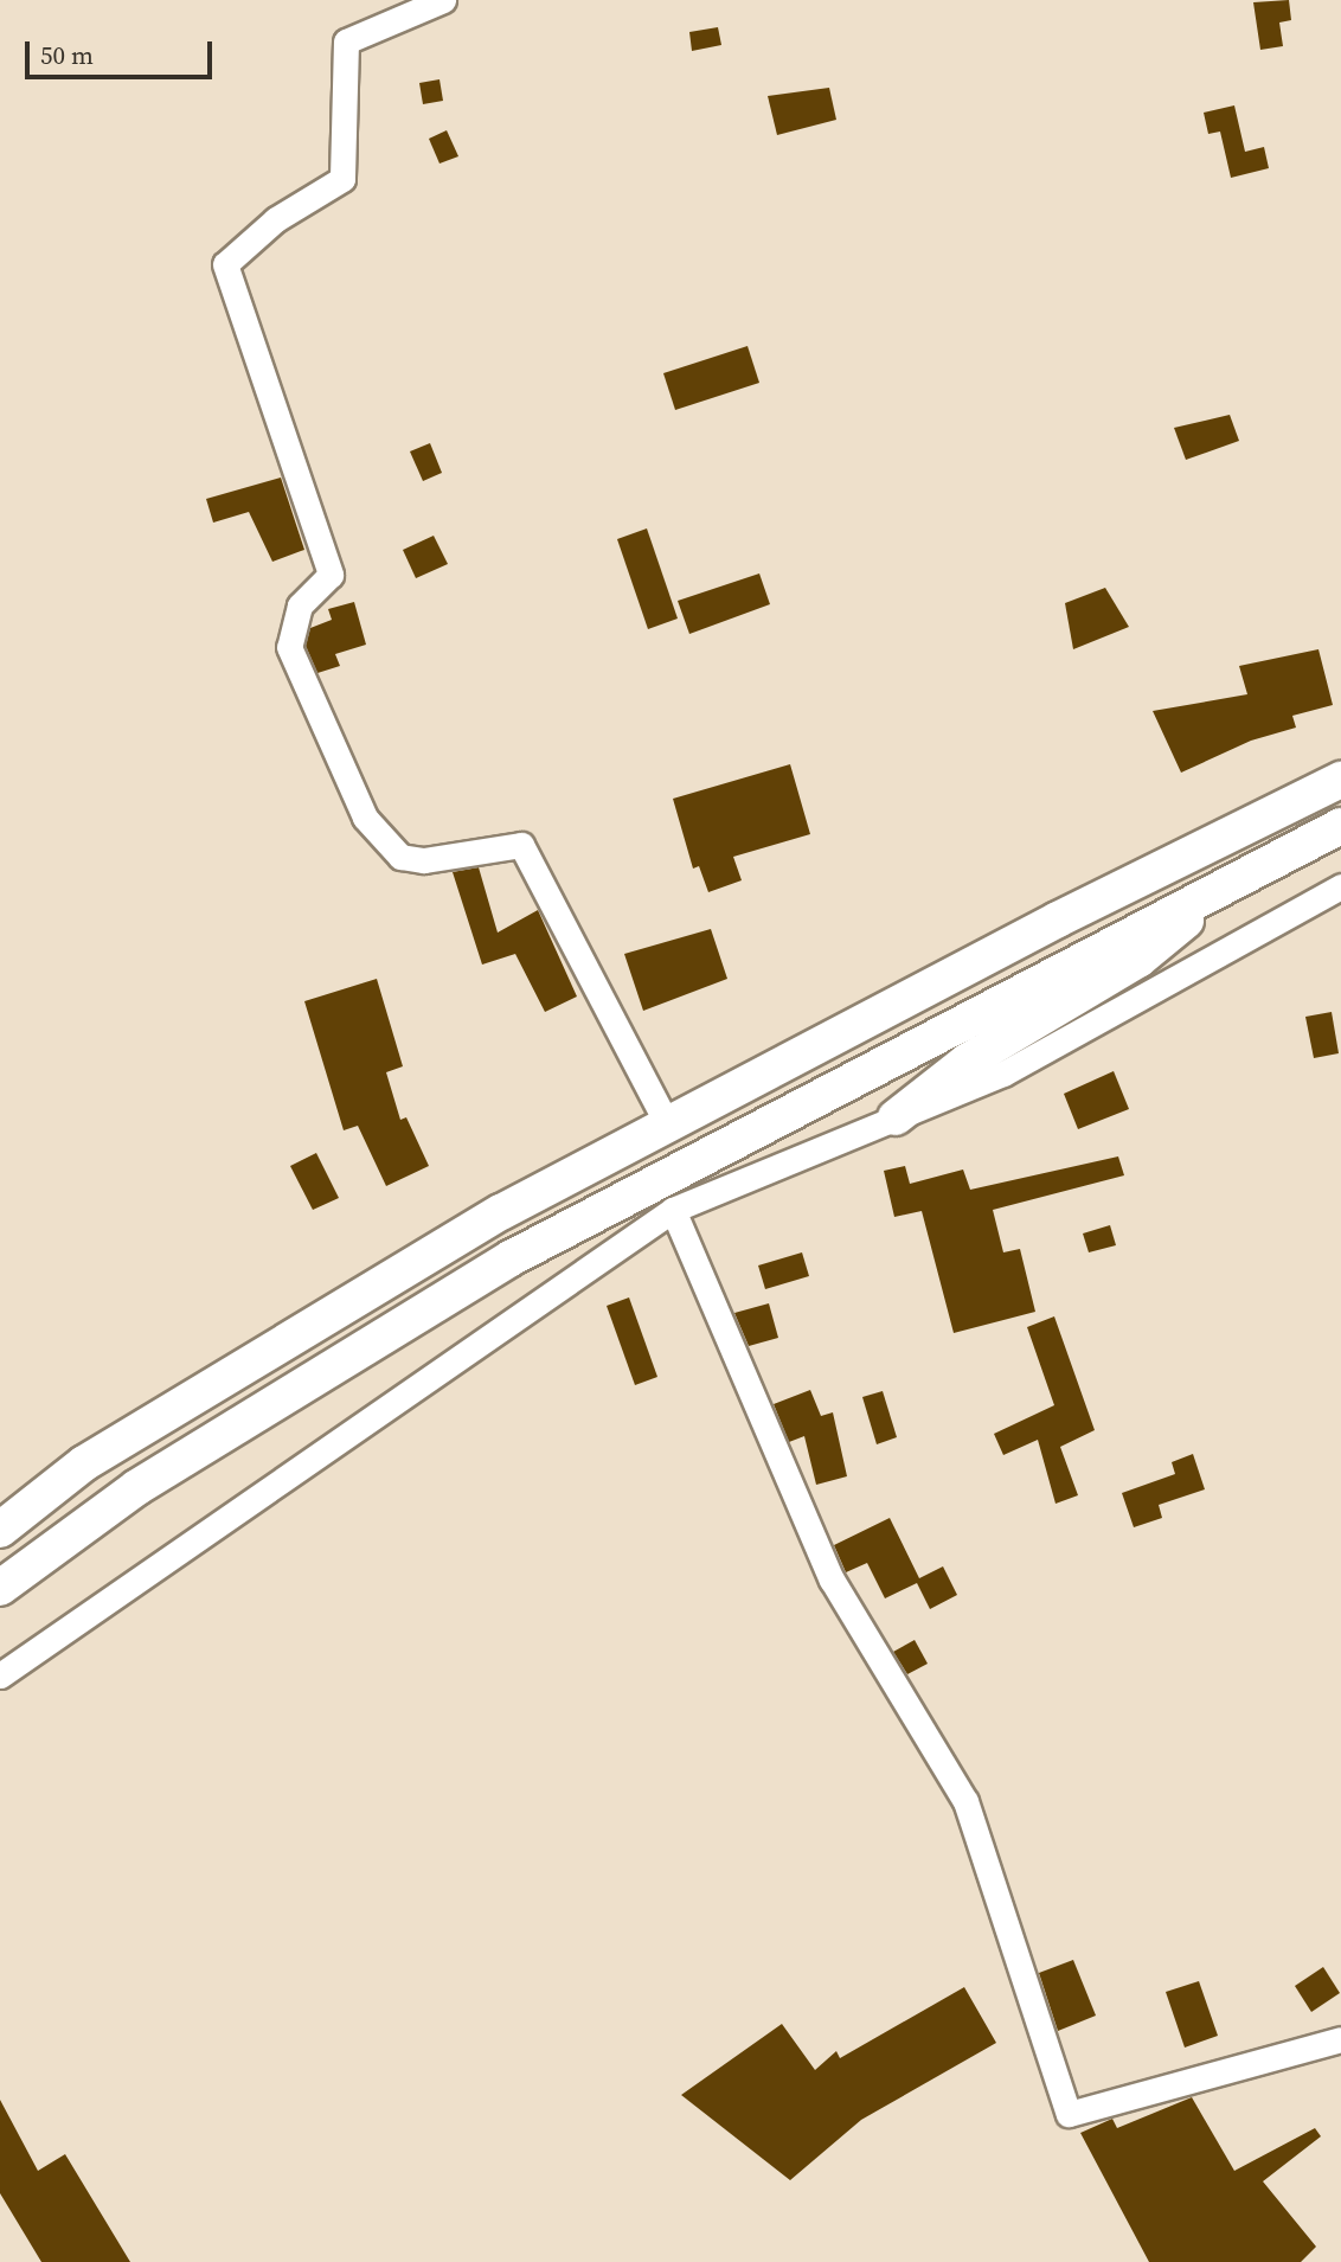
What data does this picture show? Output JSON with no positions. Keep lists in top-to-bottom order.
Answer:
{
  "scale_bar": "50 m"
}
